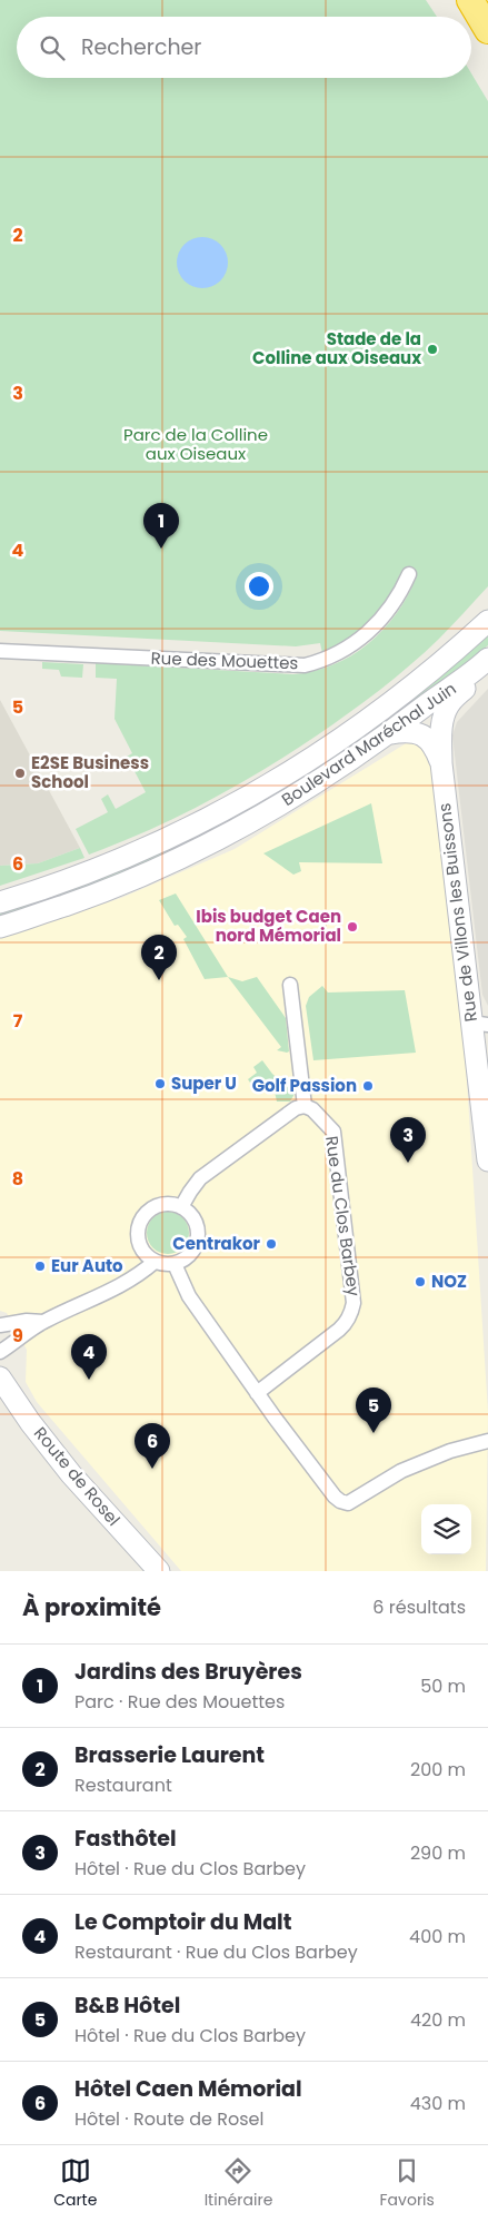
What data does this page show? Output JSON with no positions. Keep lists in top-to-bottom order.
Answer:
{
  "streets": {
    "main road": ["Boulevard Maréchal Juin", "Rue de Villons les Buissons", "Route de Rosel"],
    "street": ["Rue des Mouettes", "Rue du Clos Barbey"]
  },
  "parks": ["Parc de la Colline aux Oiseaux"],
  "places": [
    "Stade de la Colline aux Oiseaux",
    "E2SE Business School",
    "Ibis budget Caen nord Mémorial",
    "Super U",
    "Golf Passion",
    "Centrakor",
    "Eur Auto",
    "NOZ"
  ],
  "page": {
    "search": "Rechercher",
    "pins": [
      "1",
      "2",
      "3",
      "4",
      "5",
      "6"
    ],
    "heading": ["À proximité", "6 résultats"],
    "list": [
      {
        "mark": "1",
        "name": "Jardins des Bruyères",
        "note": "Parc · Rue des Mouettes",
        "value": "50 m"
      },
      {
        "mark": "2",
        "name": "Brasserie Laurent",
        "note": "Restaurant",
        "value": "200 m"
      },
      {
        "mark": "3",
        "name": "Fasthôtel",
        "note": "Hôtel · Rue du Clos Barbey",
        "value": "290 m"
      },
      {
        "mark": "4",
        "name": "Le Comptoir du Malt",
        "note": "Restaurant · Rue du Clos Barbey",
        "value": "400 m"
      },
      {
        "mark": "5",
        "name": "B&B Hôtel",
        "note": "Hôtel · Rue du Clos Barbey",
        "value": "420 m"
      },
      {
        "mark": "6",
        "name": "Hôtel Caen Mémorial",
        "note": "Hôtel · Route de Rosel",
        "value": "430 m"
      }
    ],
    "nav": ["Carte", "Itinéraire", "Favoris"]
  },
  "grid": {
    "rows": [
      "2",
      "3",
      "4",
      "5",
      "6",
      "7",
      "8",
      "9"
    ]
  }
}
